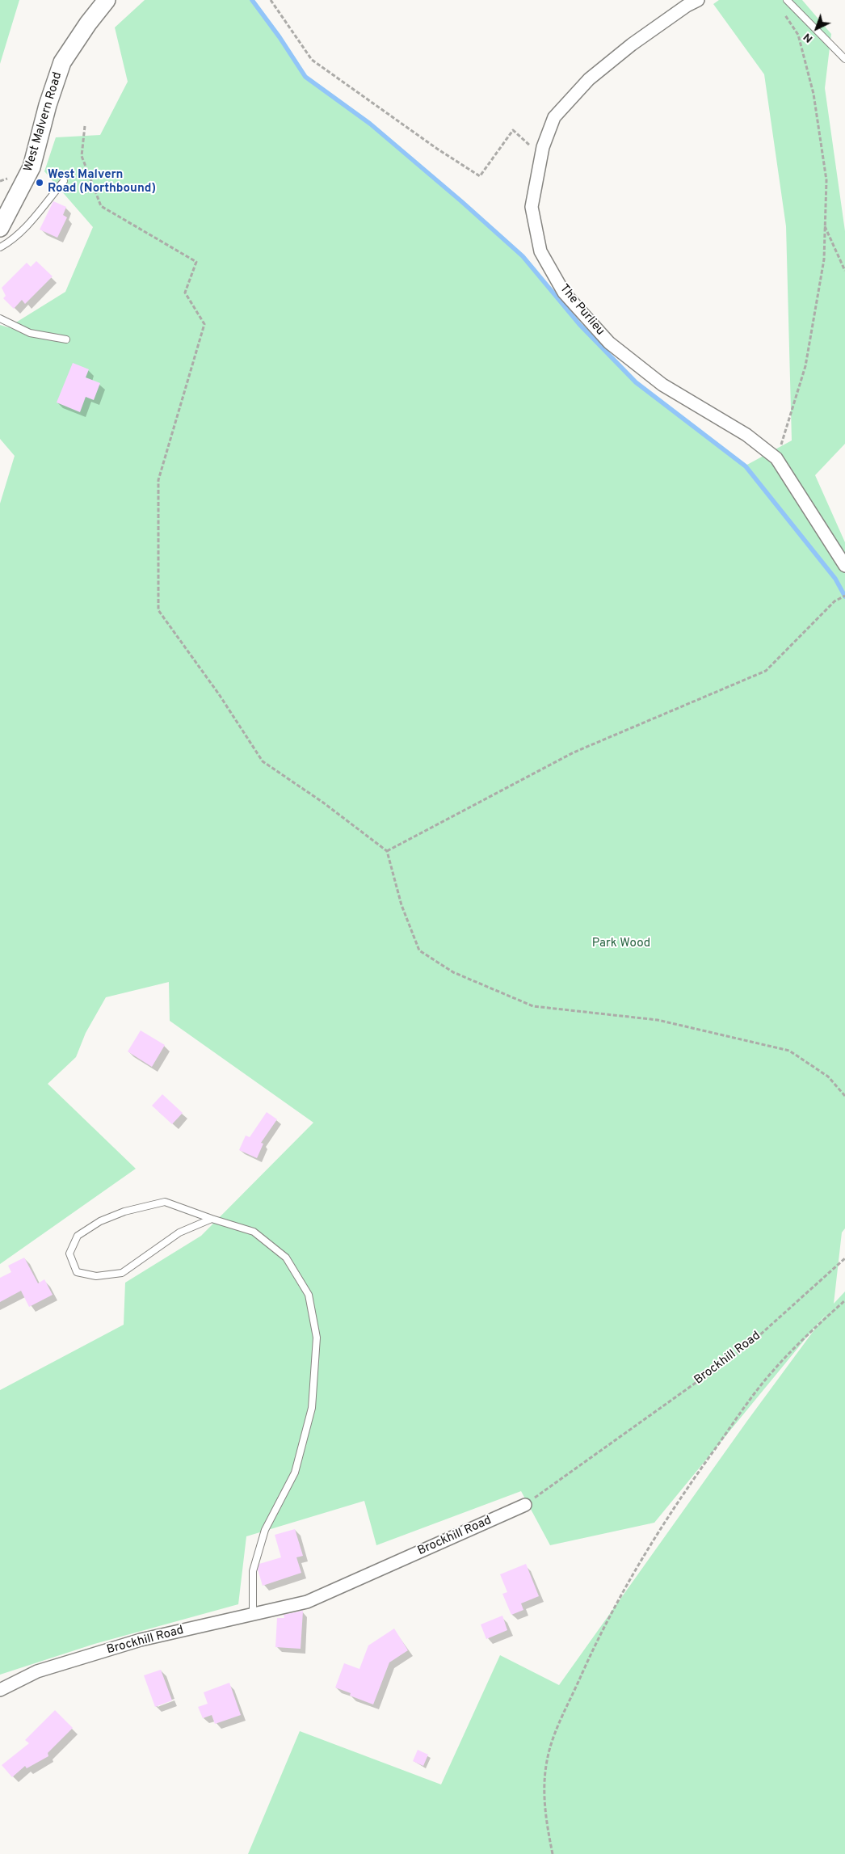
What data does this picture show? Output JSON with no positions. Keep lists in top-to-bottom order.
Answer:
{
  "streets": {
    "main road": ["West Malvern Road"],
    "street": ["The Purlieu", "Brockhill Road"]
  },
  "parks": ["Park Wood"],
  "places": ["West Malvern Road (Northbound)"],
  "north": "bottom left"
}
